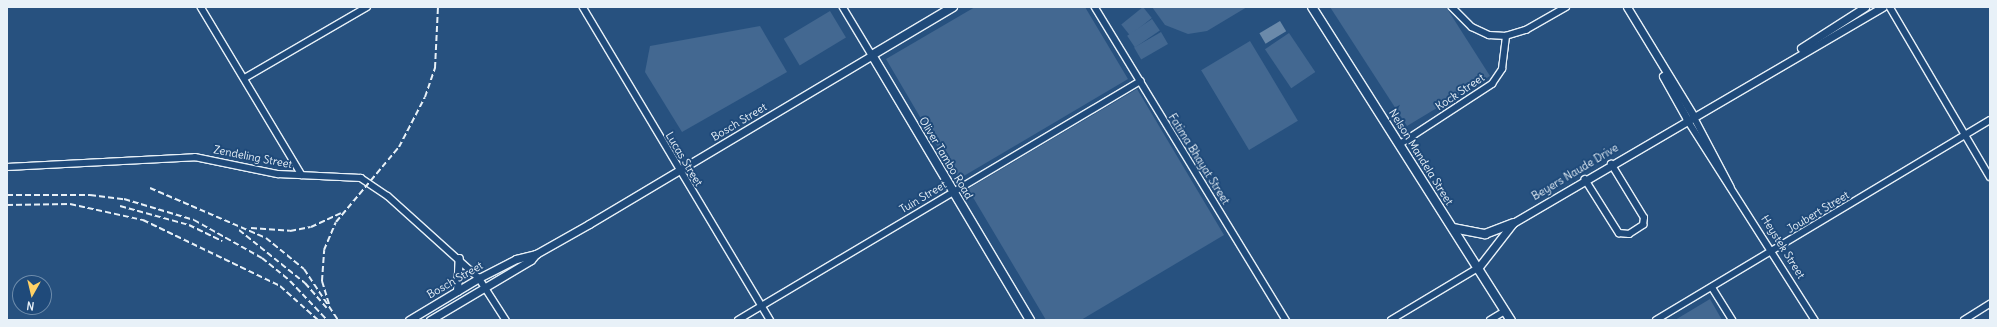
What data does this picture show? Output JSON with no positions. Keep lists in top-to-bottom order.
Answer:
{
  "streets": {
    "main road": ["Bosch Street", "Nelson Mandela Street", "Oliver Tambo Road"],
    "street": [
      "Kock Street",
      "Zendeling Street",
      "Lucas Street",
      "Fatima Bhayat Street",
      "Beyers Naude Drive",
      "Tuin Street",
      "Joubert Street",
      "Heystek Street"
    ]
  },
  "crossings": [
    ["Kock Street", "Nelson Mandela Street"],
    ["Bosch Street", "Zendeling Street"],
    ["Bosch Street", "Oliver Tambo Road"],
    ["Bosch Street", "Lucas Street"],
    ["Nelson Mandela Street", "Beyers Naude Drive"],
    ["Oliver Tambo Road", "Tuin Street"],
    ["Lucas Street", "Tuin Street"],
    ["Fatima Bhayat Street", "Tuin Street"],
    ["Beyers Naude Drive", "Heystek Street"],
    ["Joubert Street", "Heystek Street"]
  ],
  "north": "bottom"
}
